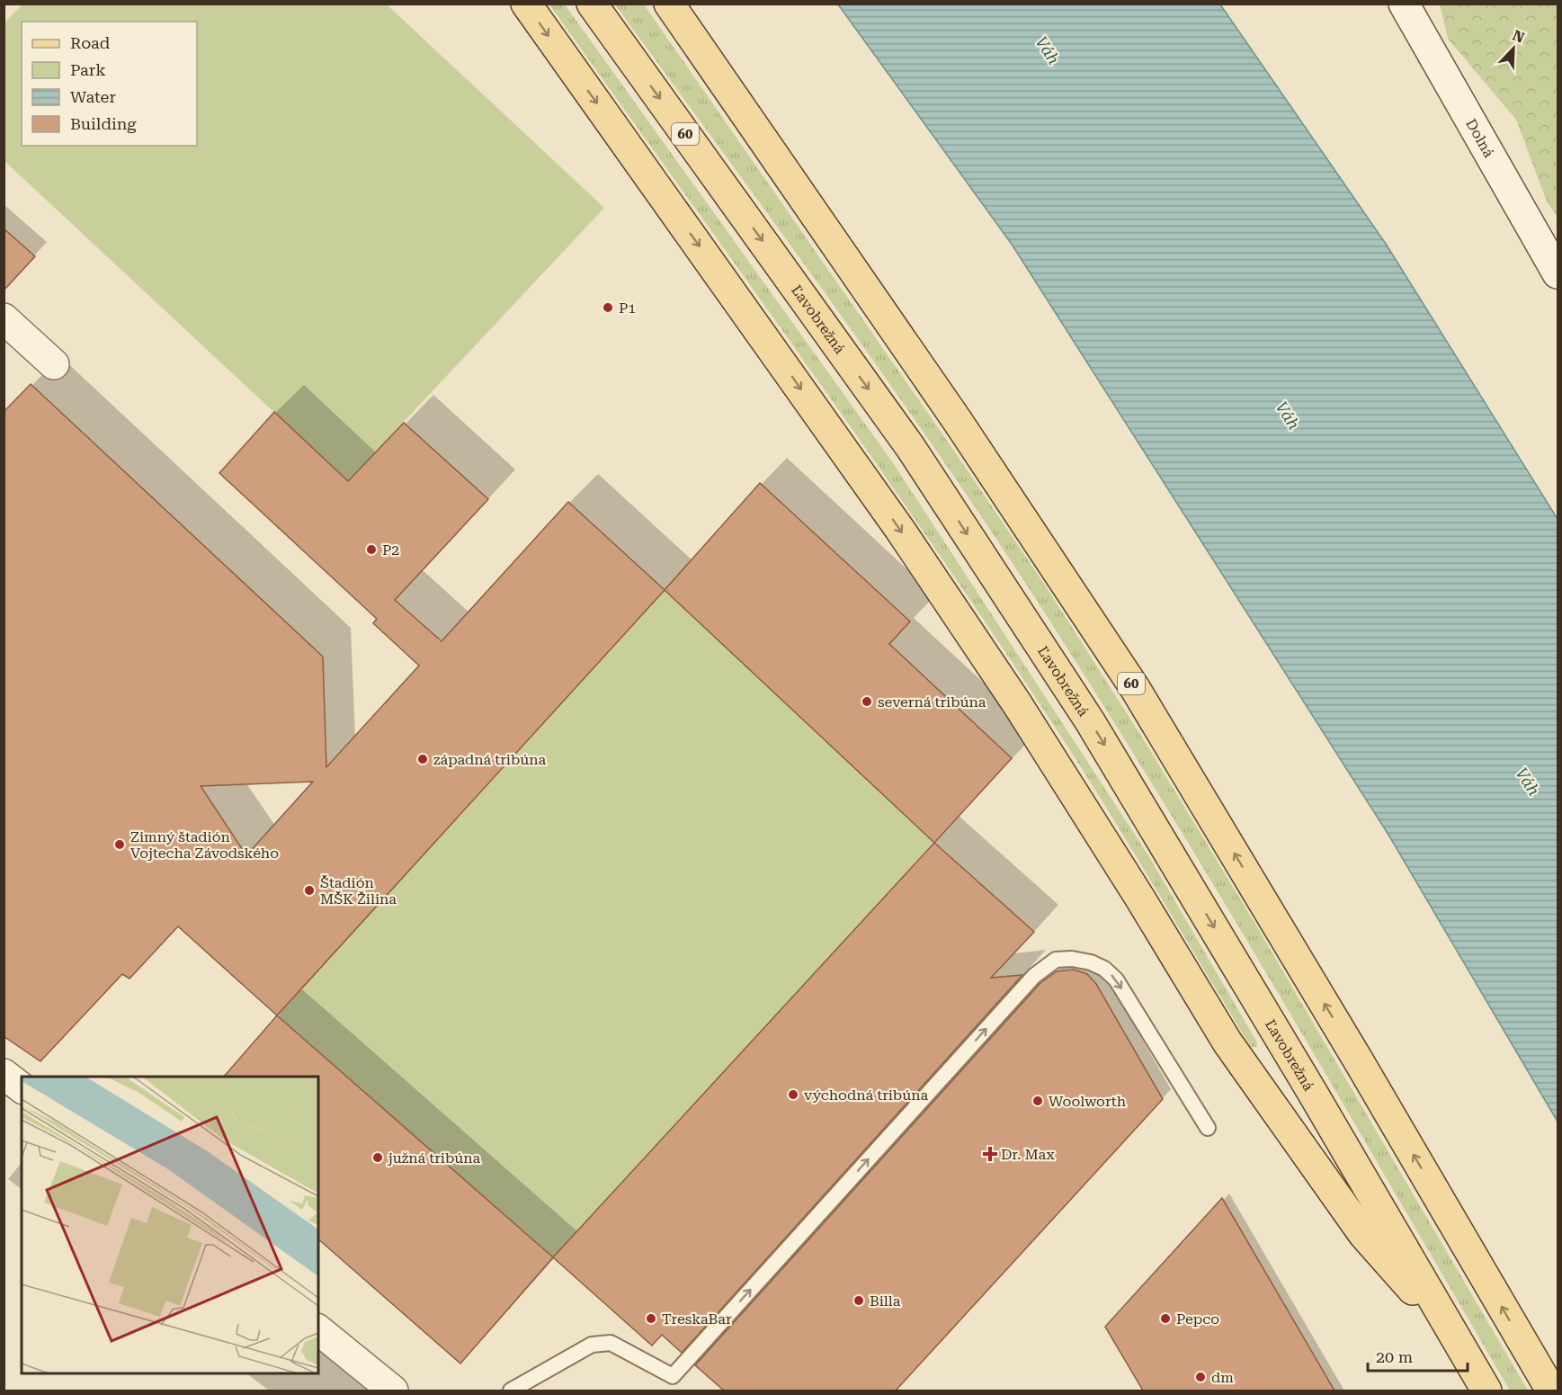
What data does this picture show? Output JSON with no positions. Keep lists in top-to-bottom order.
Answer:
{
  "streets": {
    "main road": ["60", "Dolná", "Ľavobrežná"]
  },
  "water": ["Váh"],
  "places": {
    "other": [
      "P1",
      "P2",
      "severná tribúna",
      "západná tribúna",
      "Zimný štadión Vojtecha Závodského",
      "Štadión MŠK Žilina",
      "východná tribúna",
      "Woolworth",
      "južná tribúna",
      "Billa",
      "TreskaBar",
      "Pepco",
      "dm"
    ],
    "health": ["Dr. Max"]
  },
  "legend": [
    "Road",
    "Park",
    "Water",
    "Building"
  ],
  "scale_bar": "20 m",
  "north": "top right"
}
